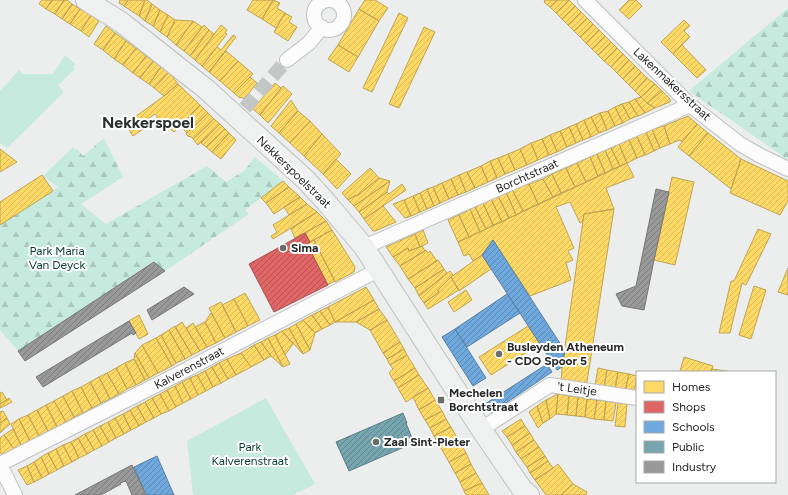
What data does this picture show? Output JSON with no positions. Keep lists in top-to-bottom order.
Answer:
{
  "streets": {
    "main road": ["Nekkerspoelstraat"],
    "street": [
      "Lakenmakersstraat",
      "Borchtstraat",
      "Kalverenstraat",
      "'t Leitje"
    ]
  },
  "crossings": [
    ["Lakenmakersstraat", "Borchtstraat"],
    ["Nekkerspoelstraat", "Borchtstraat"],
    ["Nekkerspoelstraat", "Kalverenstraat"],
    ["Nekkerspoelstraat", "'t Leitje"]
  ],
  "districts": ["Nekkerspoel"],
  "parks": ["Park Maria Van Deyck", "Park Kalverenstraat"],
  "places": {
    "other": ["Sima", "Busleyden Atheneum - CDO Spoor 5", "Zaal Sint-Pieter"],
    "transit": ["Mechelen Borchtstraat"]
  },
  "legend": [
    "Homes",
    "Shops",
    "Schools",
    "Public",
    "Industry"
  ]
}
